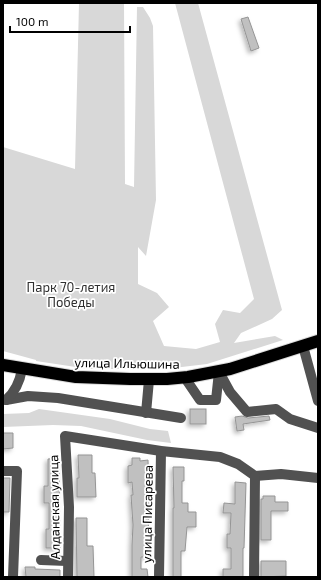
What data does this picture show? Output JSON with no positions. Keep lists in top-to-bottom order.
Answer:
{
  "streets": {
    "highway": ["улица Ильюшина"],
    "street": ["Алданская улица", "улица Писарева"]
  },
  "crossings": [
    ["Алданская улица", "улица Писарева"]
  ],
  "parks": ["Парк 70-летия Победы"],
  "scale_bar": "100 m"
}
